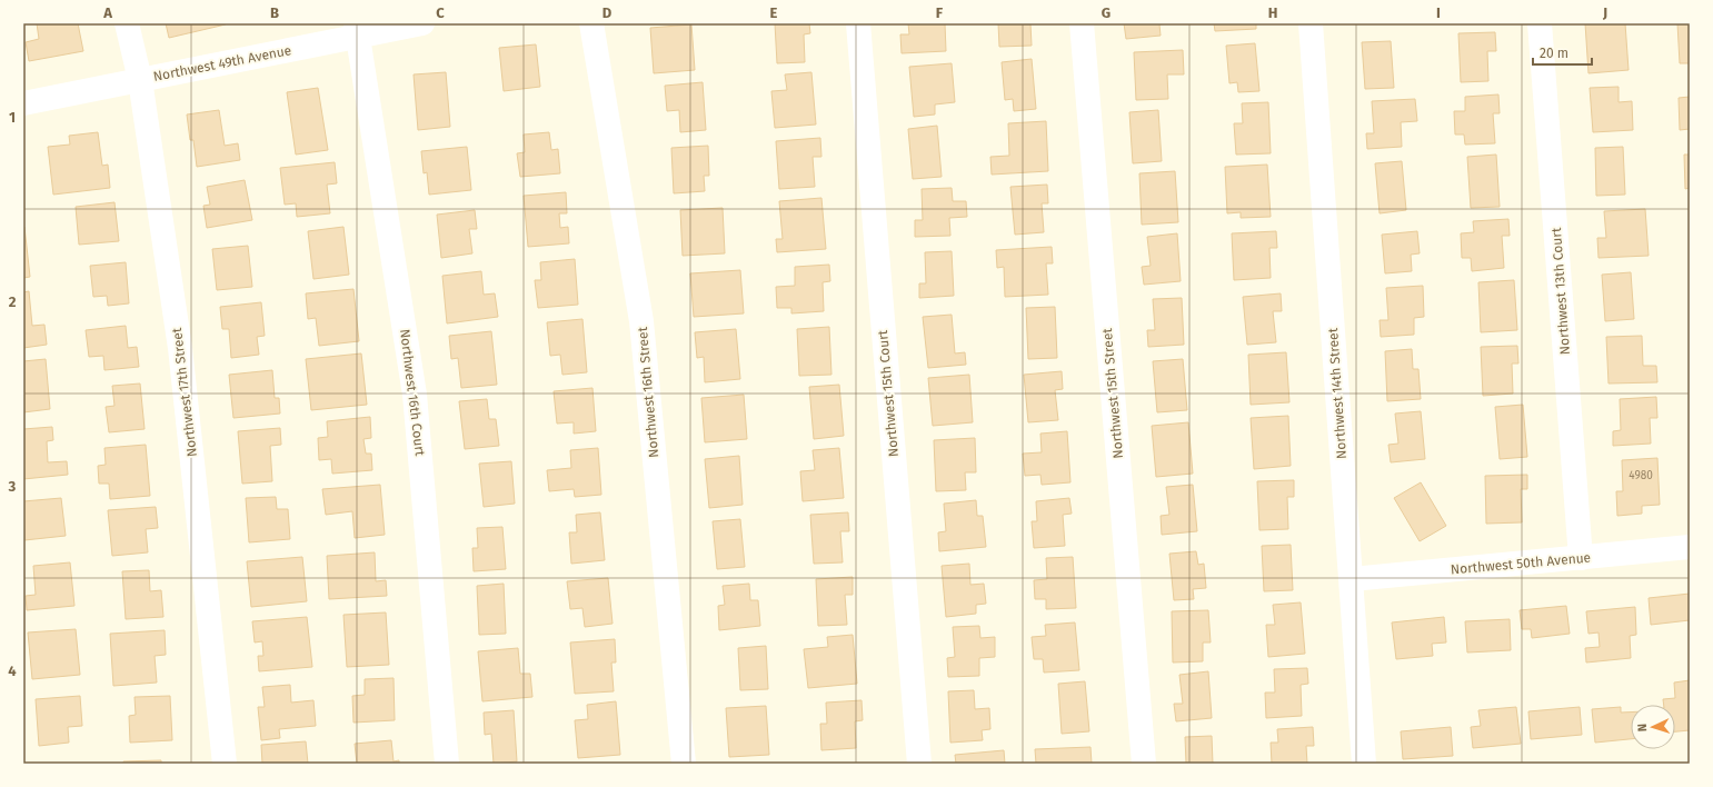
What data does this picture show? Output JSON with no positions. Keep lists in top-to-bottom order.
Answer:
{
  "streets": {
    "street": [
      "Northwest 49th Avenue",
      "Northwest 13th Court",
      "Northwest 17th Street",
      "Northwest 16th Court",
      "Northwest 16th Street",
      "Northwest 15th Court",
      "Northwest 15th Street",
      "Northwest 14th Street",
      "Northwest 50th Avenue"
    ]
  },
  "crossings": [
    ["Northwest 49th Avenue", "Northwest 17th Street"],
    ["Northwest 49th Avenue", "Northwest 16th Court"],
    ["Northwest 13th Court", "Northwest 50th Avenue"],
    ["Northwest 14th Street", "Northwest 50th Avenue"]
  ],
  "house_numbers": ["4980"],
  "scale_bar": "20 m",
  "north": "left",
  "grid": {
    "columns": [
      "A",
      "B",
      "C",
      "D",
      "E",
      "F",
      "G",
      "H",
      "I",
      "J"
    ],
    "rows": [
      "1",
      "2",
      "3",
      "4"
    ]
  }
}
